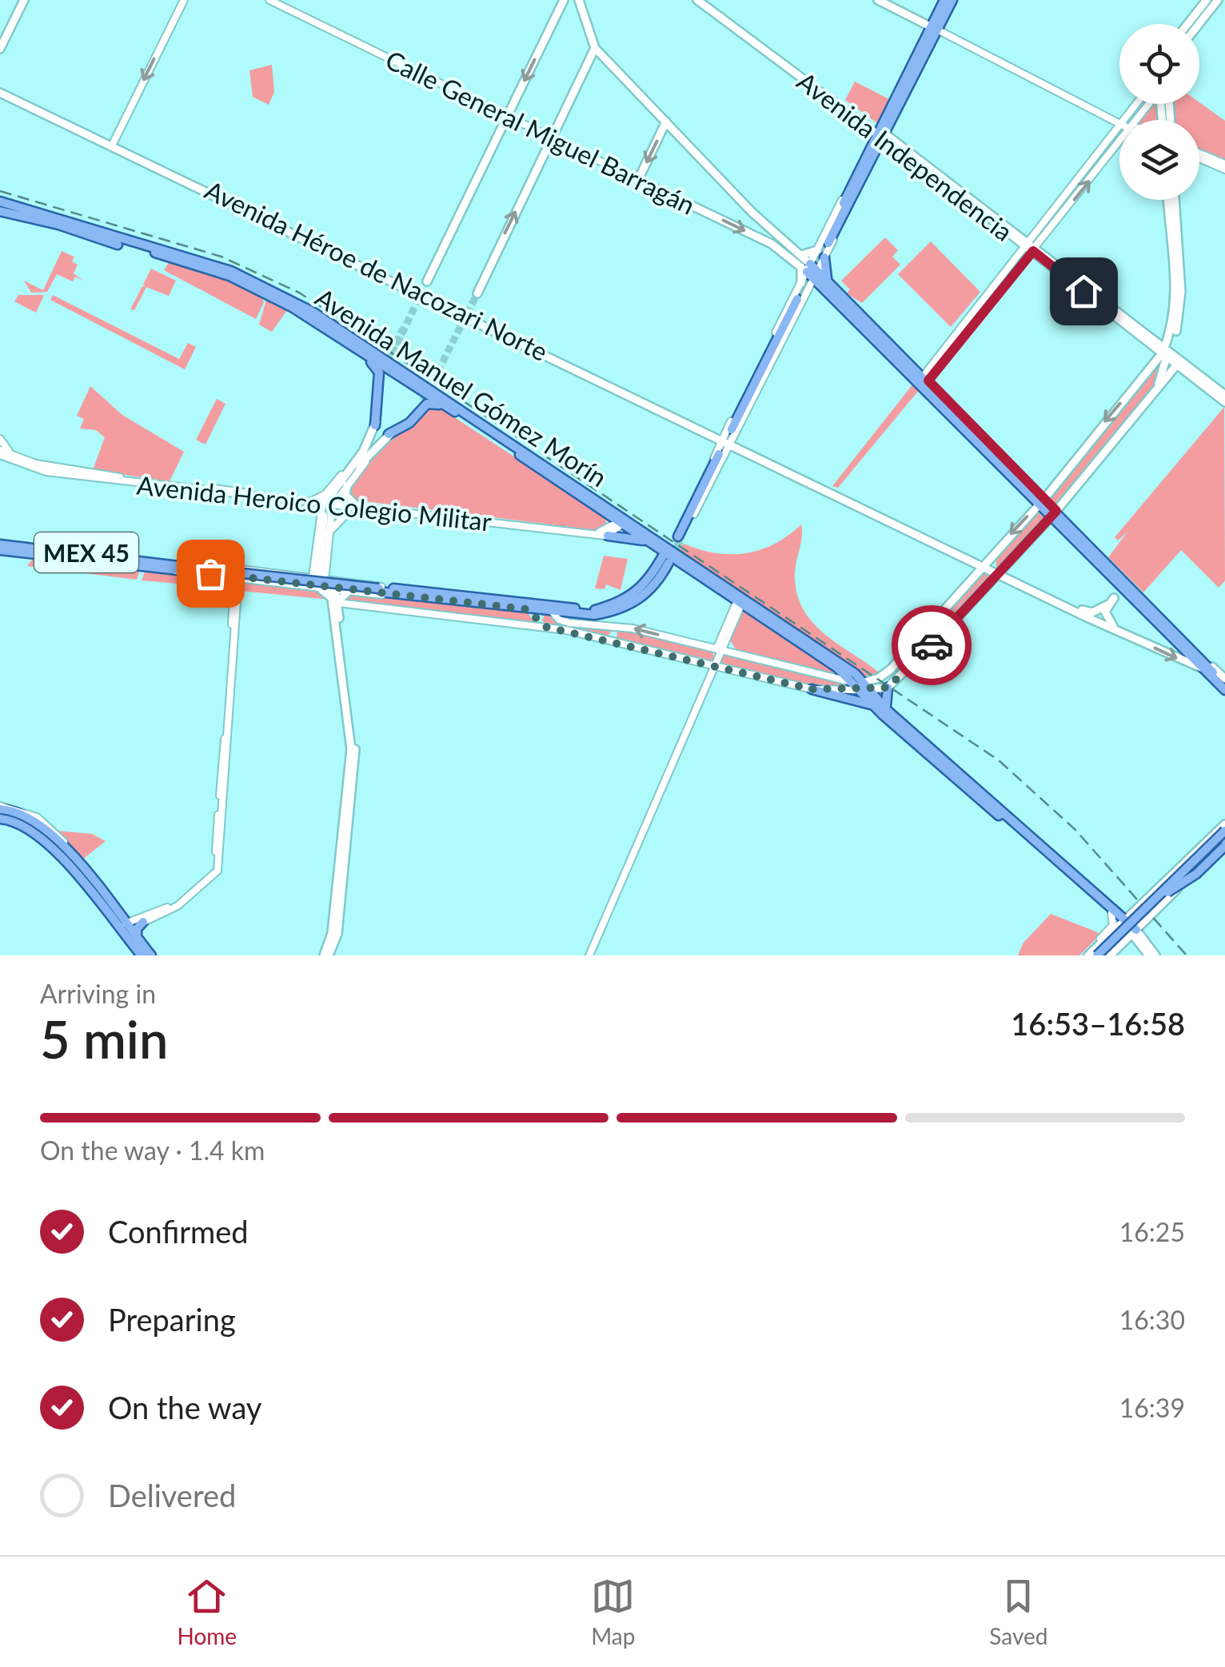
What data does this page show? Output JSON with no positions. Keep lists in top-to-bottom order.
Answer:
{
  "streets": {
    "main road": [
      "Calle General Miguel Barragán",
      "Avenida Independencia",
      "Avenida Héroe de Nacozari Norte",
      "Avenida Manuel Gómez Morín",
      "MEX 45"
    ],
    "street": ["Avenida Heroico Colegio Militar"]
  },
  "page": {
    "heading": ["5 min", "Arriving in", "16:53–16:58"],
    "bar": "On the way · 1.4 km",
    "list": [
      ["Confirmed", "16:25"],
      ["Preparing", "16:30"],
      ["On the way", "16:39"],
      "Delivered"
    ],
    "tabs": ["Home", "Map", "Saved"]
  }
}
